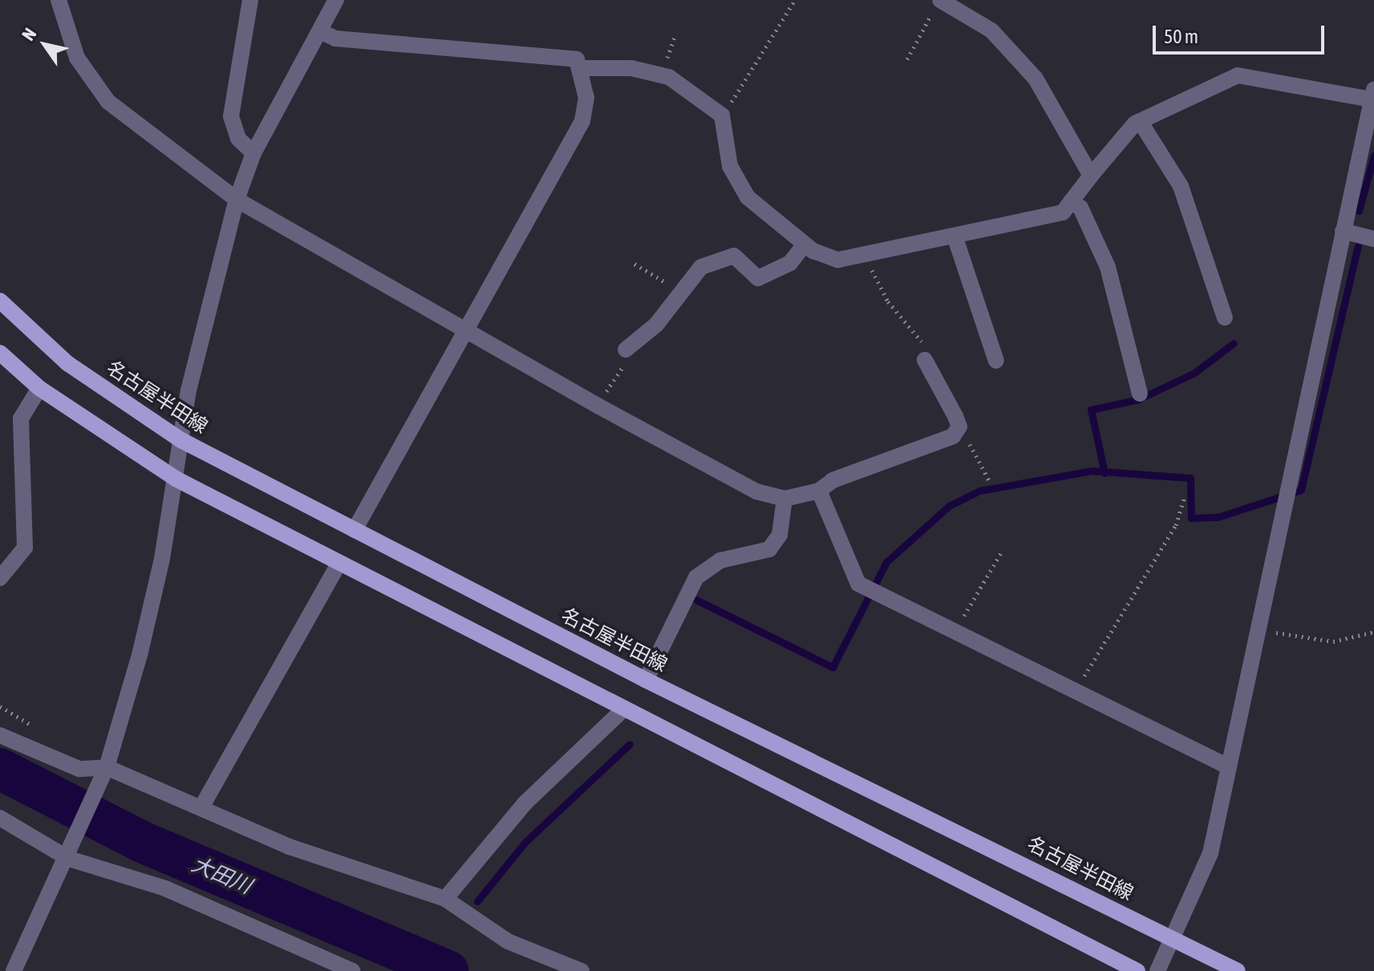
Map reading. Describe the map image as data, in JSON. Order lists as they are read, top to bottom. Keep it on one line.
{"streets":{"main road":["名古屋半田線"]},"water":["大田川"],"scale_bar":"50 m","north":"top left"}
